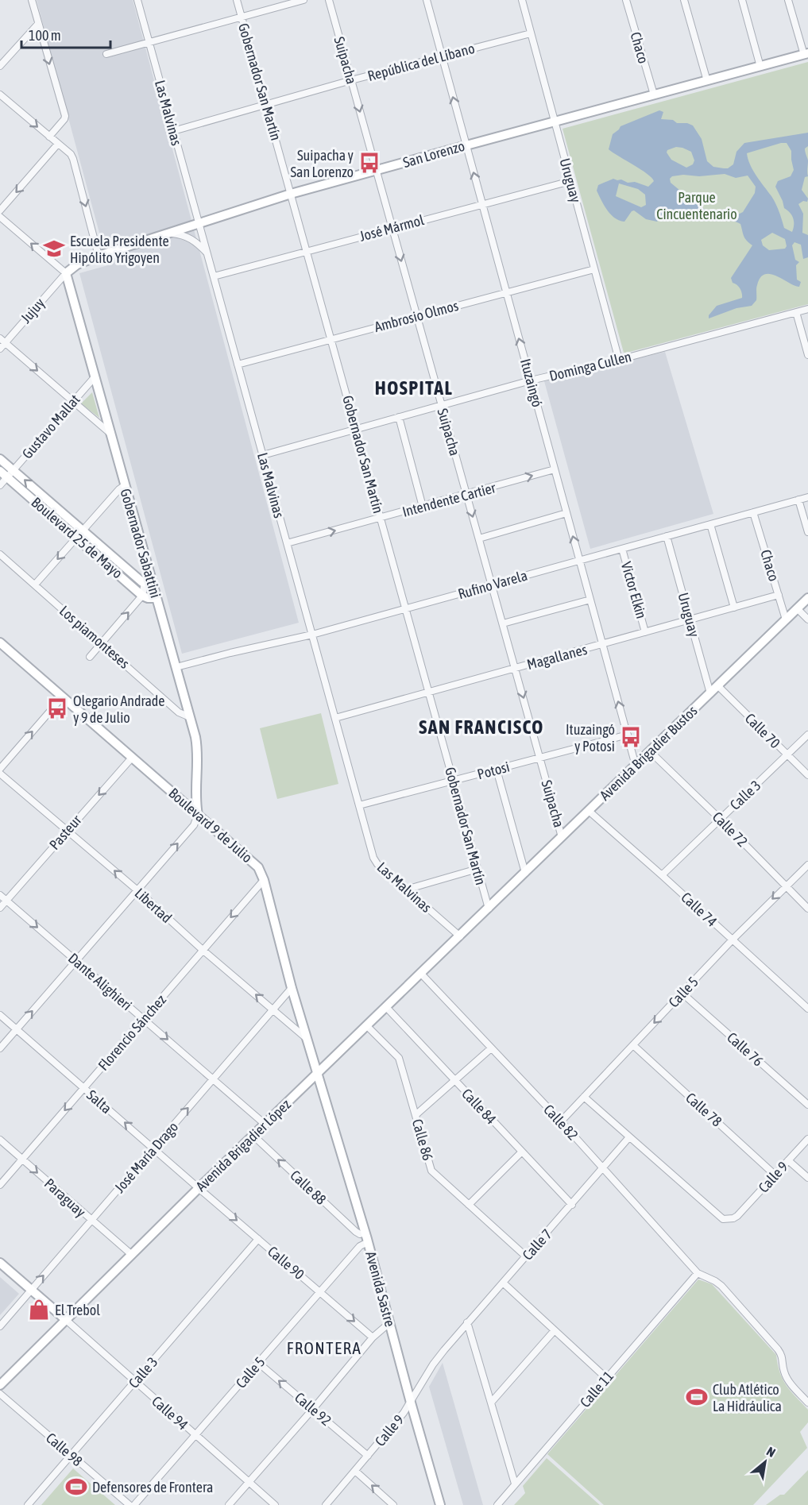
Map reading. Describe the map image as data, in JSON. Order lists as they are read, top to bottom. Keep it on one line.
{"streets":{"main road":["San Lorenzo","Boulevard 25 de Mayo","Gobernador Sabattini","Avenida Brigadier Bustos","Boulevard 9 de Julio","Avenida Brigadier López","Avenida Sastre"],"street":["Chaco","Suipacha","República del Líbano","Gobernador San Martín","Las Malvinas","Uruguay","José Mármol","Jujuy","Ambrosio Olmos","Dominga Cullen","Ituzaingó","Gustavo Mallat","Intendente Cartier","Rufino Varela","Victor Elkin","Los piamonteses","Magallanes","Calle 70","Potosi","Calle 3","Calle 72","Pasteur","Libertad","Calle 74","Dante Alighieri","Calle 5","Florencio Sánchez","Calle 76","Salta","Calle 84","Calle 78","Calle 82","Calle 86","José María Drago","Calle 9","Calle 88","Paraguay","Calle 7","Calle 90","Calle 11","Calle 92","Calle 94","Calle 98"]},"crossings":[["Chaco","San Lorenzo"],["Chaco","Rufino Varela"],["Chaco","Magallanes"],["Chaco","Avenida Brigadier Bustos"],["Suipacha","República del Líbano"],["Suipacha","San Lorenzo"],["Suipacha","José Mármol"],["Suipacha","Ambrosio Olmos"],["Suipacha","Dominga Cullen"],["Suipacha","Intendente Cartier"],["Suipacha","Rufino Varela"],["Suipacha","Magallanes"],["Suipacha","Avenida Brigadier Bustos"],["Suipacha","Potosi"],["República del Líbano","Gobernador San Martín"],["República del Líbano","Las Malvinas"],["República del Líbano","Uruguay"],["República del Líbano","Ituzaingó"],["Gobernador San Martín","San Lorenzo"],["Gobernador San Martín","José Mármol"],["Gobernador San Martín","Ambrosio Olmos"],["Gobernador San Martín","Dominga Cullen"],["Gobernador San Martín","Intendente Cartier"],["Gobernador San Martín","Rufino Varela"],["Gobernador San Martín","Magallanes"],["Gobernador San Martín","Avenida Brigadier Bustos"],["Gobernador San Martín","Potosi"],["Gobernador San Martín","Avenida Brigadier López"],["Las Malvinas","San Lorenzo"],["Las Malvinas","José Mármol"],["Las Malvinas","Ambrosio Olmos"],["Las Malvinas","Dominga Cullen"],["Las Malvinas","Intendente Cartier"],["Las Malvinas","Rufino Varela"],["Las Malvinas","Magallanes"],["Las Malvinas","Potosi"],["Las Malvinas","Avenida Brigadier López"],["San Lorenzo","Uruguay"],["San Lorenzo","Jujuy"],["San Lorenzo","Ituzaingó"],["San Lorenzo","Gobernador Sabattini"],["Uruguay","José Mármol"],["Uruguay","Ambrosio Olmos"],["Uruguay","Dominga Cullen"],["Uruguay","Rufino Varela"],["Uruguay","Magallanes"],["Uruguay","Avenida Brigadier Bustos"],["José Mármol","Ituzaingó"],["Jujuy","Gobernador Sabattini"],["Ambrosio Olmos","Ituzaingó"],["Dominga Cullen","Ituzaingó"],["Ituzaingó","Intendente Cartier"],["Ituzaingó","Rufino Varela"],["Ituzaingó","Magallanes"],["Ituzaingó","Avenida Brigadier Bustos"],["Ituzaingó","Potosi"],["Gustavo Mallat","Boulevard 25 de Mayo"],["Gustavo Mallat","Gobernador Sabattini"],["Boulevard 25 de Mayo","Gobernador Sabattini"],["Gobernador Sabattini","Rufino Varela"],["Gobernador Sabattini","Los piamonteses"],["Gobernador Sabattini","Boulevard 9 de Julio"],["Rufino Varela","Victor Elkin"],["Victor Elkin","Magallanes"],["Calle 70","Avenida Brigadier Bustos"],["Calle 70","Calle 3"],["Avenida Brigadier Bustos","Calle 72"],["Avenida Brigadier Bustos","Calle 74"],["Avenida Brigadier Bustos","Avenida Brigadier López"],["Calle 3","Calle 72"],["Calle 3","Calle 74"],["Calle 3","Calle 90"],["Calle 3","Calle 94"],["Calle 3","Calle 98"],["Boulevard 9 de Julio","Pasteur"],["Boulevard 9 de Julio","Libertad"],["Boulevard 9 de Julio","Florencio Sánchez"],["Boulevard 9 de Julio","Avenida Brigadier López"],["Boulevard 9 de Julio","José María Drago"],["Boulevard 9 de Julio","Avenida Sastre"],["Calle 72","Calle 5"],["Pasteur","Libertad"],["Pasteur","Dante Alighieri"],["Libertad","Florencio Sánchez"],["Libertad","José María Drago"],["Calle 74","Calle 5"],["Dante Alighieri","Florencio Sánchez"],["Dante Alighieri","Avenida Brigadier López"],["Dante Alighieri","José María Drago"],["Calle 5","Calle 76"],["Calle 5","Calle 78"],["Calle 5","Calle 82"],["Calle 5","Calle 90"],["Calle 5","Avenida Sastre"],["Calle 5","Calle 92"],["Calle 5","Calle 94"],["Florencio Sánchez","Salta"],["Florencio Sánchez","Paraguay"],["Salta","Avenida Brigadier López"],["Salta","José María Drago"],["Salta","Calle 90"],["Calle 84","Avenida Brigadier López"],["Calle 84","Calle 7"],["Calle 78","Calle 9"],["Calle 82","Avenida Brigadier López"],["Calle 82","Calle 7"],["Calle 82","Calle 11"],["Calle 86","Avenida Brigadier López"],["Calle 86","Calle 7"],["Avenida Brigadier López","Calle 88"],["Avenida Brigadier López","Paraguay"],["Avenida Brigadier López","Calle 90"],["Avenida Brigadier López","Avenida Sastre"],["Avenida Brigadier López","Calle 94"],["José María Drago","Paraguay"],["Calle 9","Calle 7"],["Calle 9","Avenida Sastre"],["Calle 9","Calle 92"],["Calle 88","Avenida Sastre"]],"one_way":["Suipacha","Ituzaingó","Pasteur","Libertad","Dante Alighieri","Florencio Sánchez","José María Drago","Calle 88","Paraguay","Calle 90","Calle 92"],"districts":["HOSPITAL","SAN FRANCISCO","FRONTERA"],"parks":["Parque Cincuentenario"],"places":{"bus stop":["Suipacha y San Lorenzo","Olegario Andrade y 9 de Julio","Ituzaingó y Potosi"],"school or university":["Escuela Presidente Hipólito Yrigoyen"],"shop":["El Trebol"],"sports":["Club Atlético La Hidráulica","Defensores de Frontera"]},"scale_bar":"100 m","north":"top right"}
